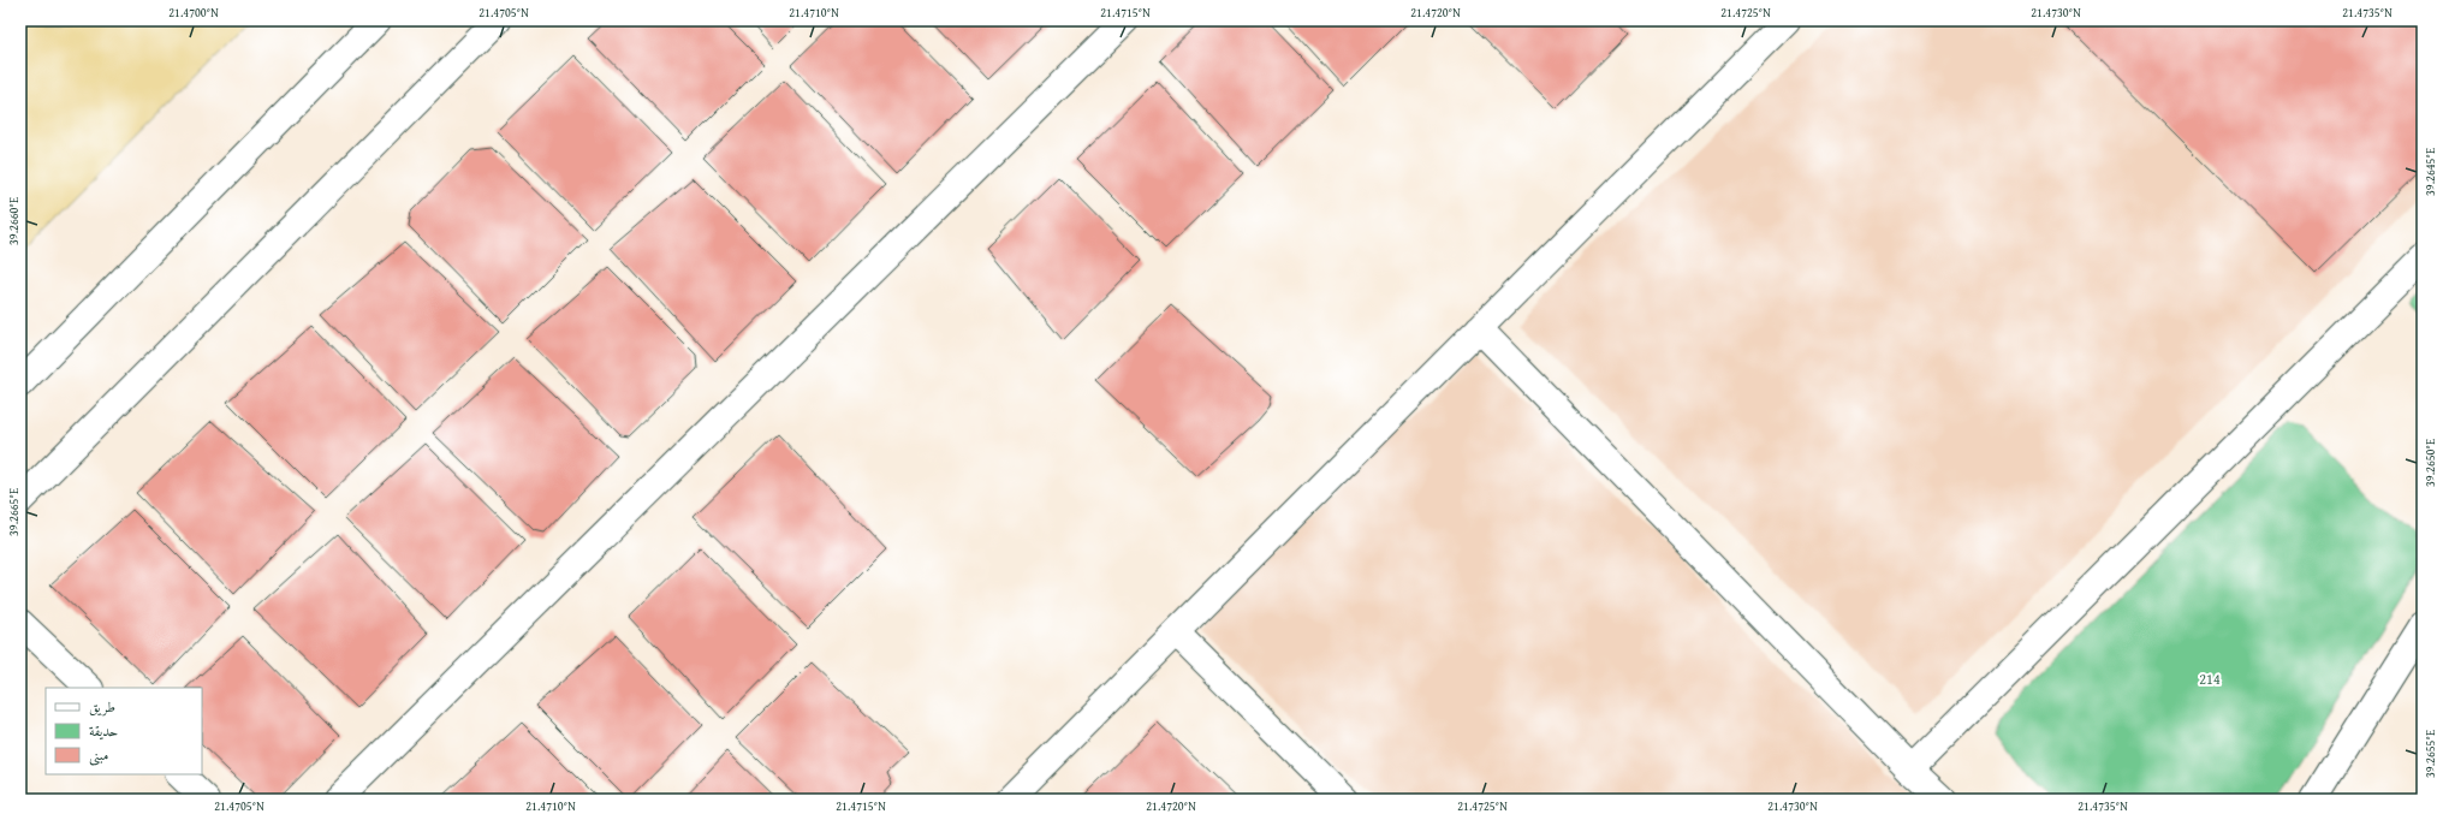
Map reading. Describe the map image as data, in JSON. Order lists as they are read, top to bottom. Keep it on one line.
{"parks":["214"],"legend":["طريق","حديقة","مبنى"],"coordinates":["21.4700°N","21.4705°N","21.4710°N","21.4715°N","21.4720°N","21.4725°N","21.4730°N","21.4735°N","39.2645°E","39.2660°E","39.2650°E","39.2665°E","39.2655°E"]}
